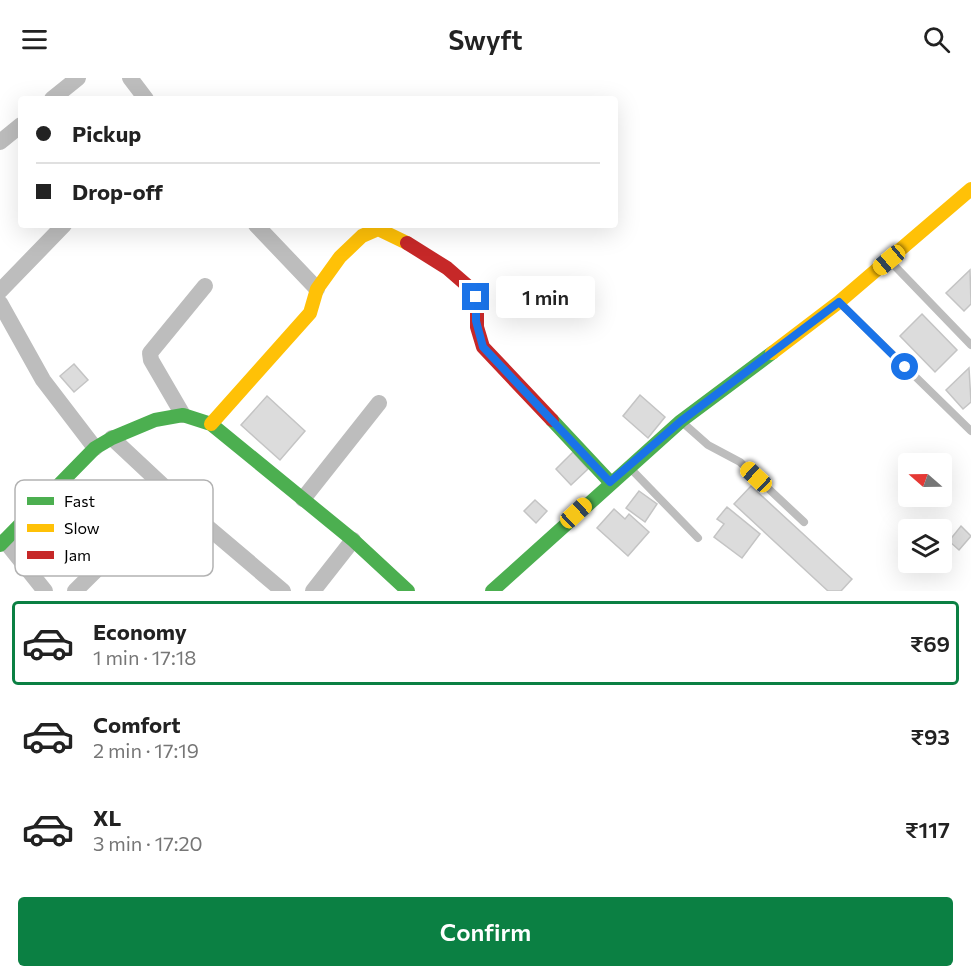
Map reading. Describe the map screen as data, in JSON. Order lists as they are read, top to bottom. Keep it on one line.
{"legend":["Fast","Slow","Jam"],"north":"left","page":{"header":"Swyft","banner":["Pickup","Drop-off"],"bubble":"1 min","list":[{"name":"Economy","note":"1 min · 17:18","value":"₹69"},{"name":"Comfort","note":"2 min · 17:19","value":"₹93"},{"name":"XL","note":"3 min · 17:20","value":"₹117"}],"buttons":"Confirm"}}
